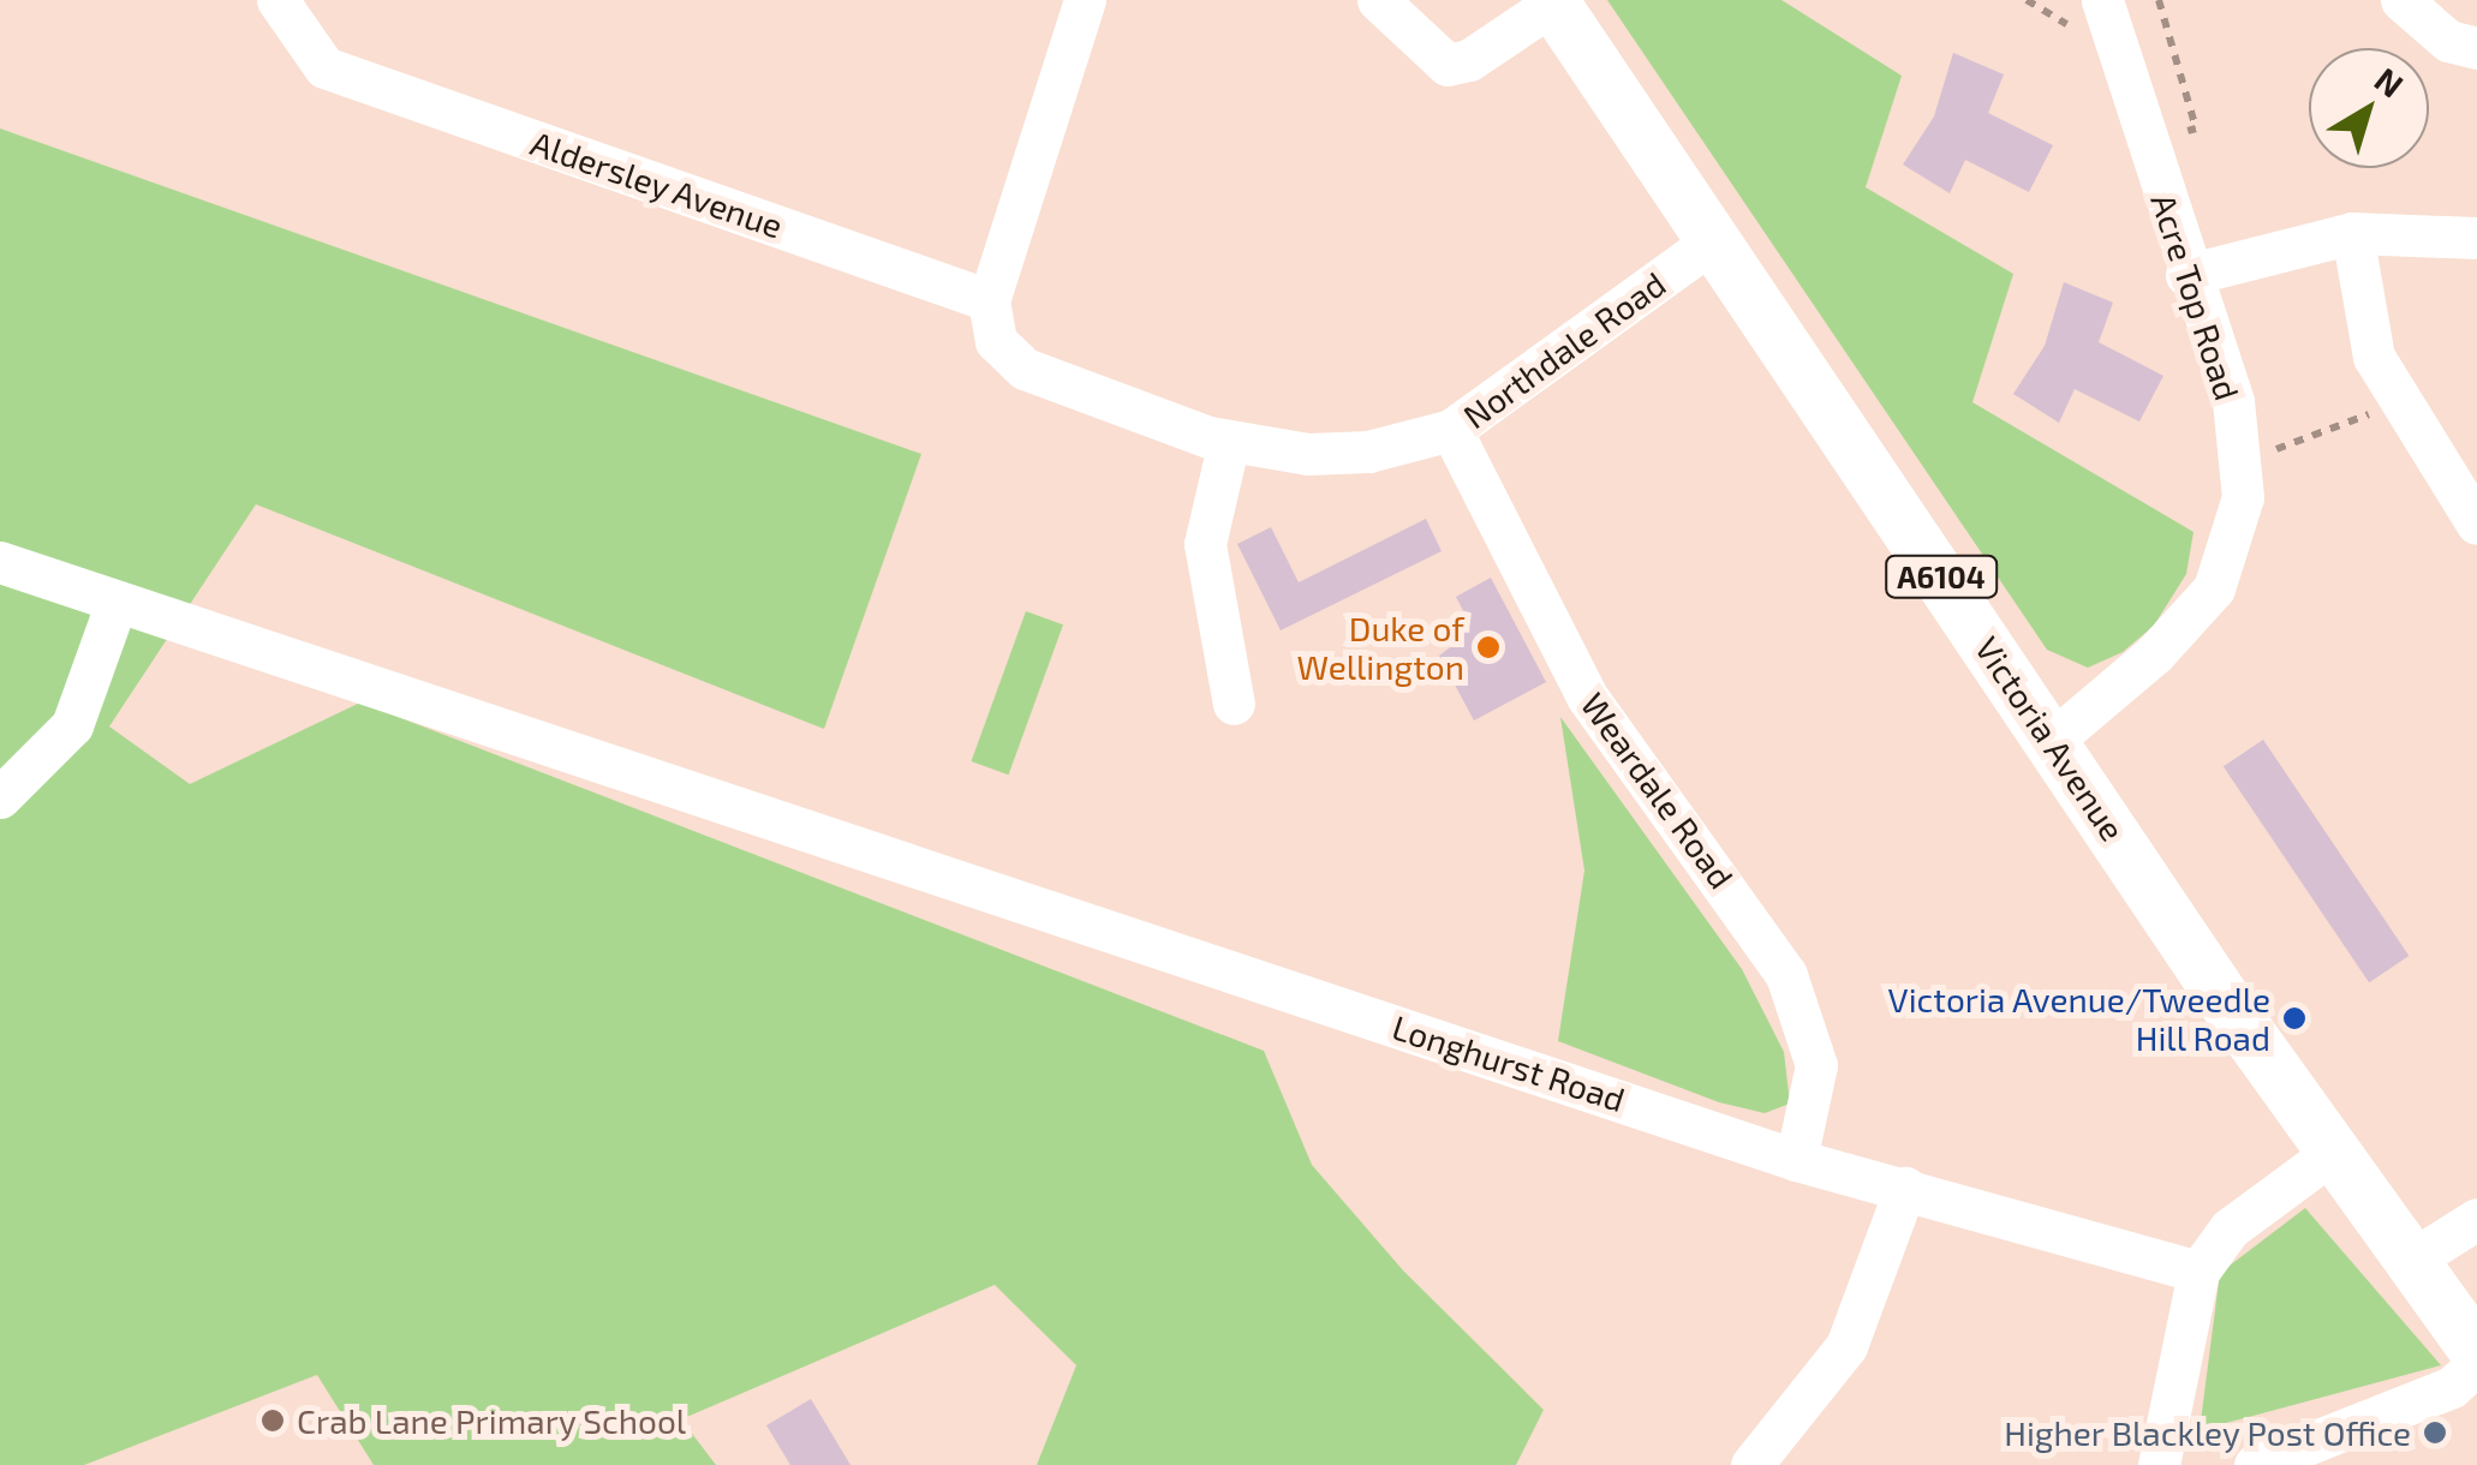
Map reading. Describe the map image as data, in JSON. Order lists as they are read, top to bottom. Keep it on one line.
{"streets":{"main road":["A6104","Victoria Avenue"],"street":["Aldersley Avenue","Acre Top Road","Northdale Road","Weardale Road","Longhurst Road"]},"crossings":[["Aldersley Avenue","Northdale Road"],["Acre Top Road","Victoria Avenue"],["Northdale Road","Victoria Avenue"],["Northdale Road","Weardale Road"],["Weardale Road","Longhurst Road"]],"places":["Duke of Wellington","Victoria Avenue/Tweedle Hill Road","Crab Lane Primary School","Higher Blackley Post Office"],"north":"top right"}
